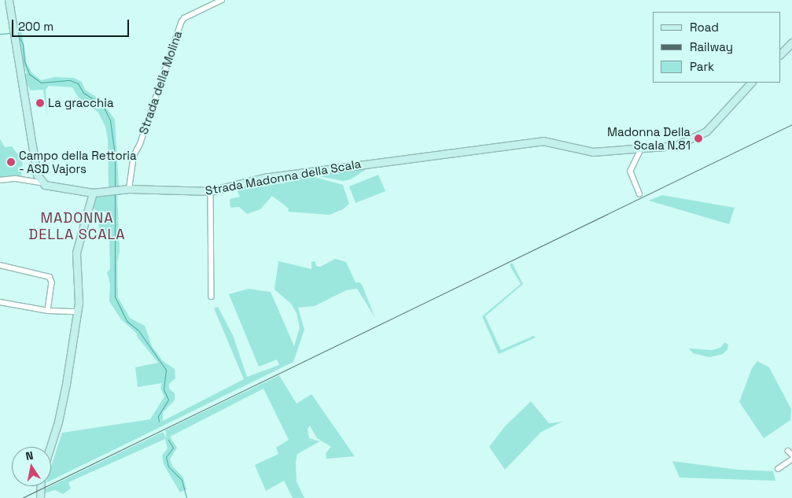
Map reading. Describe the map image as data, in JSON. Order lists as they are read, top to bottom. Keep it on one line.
{"streets":{"street":["Strada della Molina","Strada Madonna della Scala"]},"crossings":[["Strada della Molina","Strada Madonna della Scala"]],"districts":["MADONNA DELLA SCALA"],"places":["La gracchia","Madonna Della Scala N.81","Campo della Rettoria - ASD Vajors"],"legend":["Road","Railway","Park"],"scale_bar":"200 m","north":"top"}
